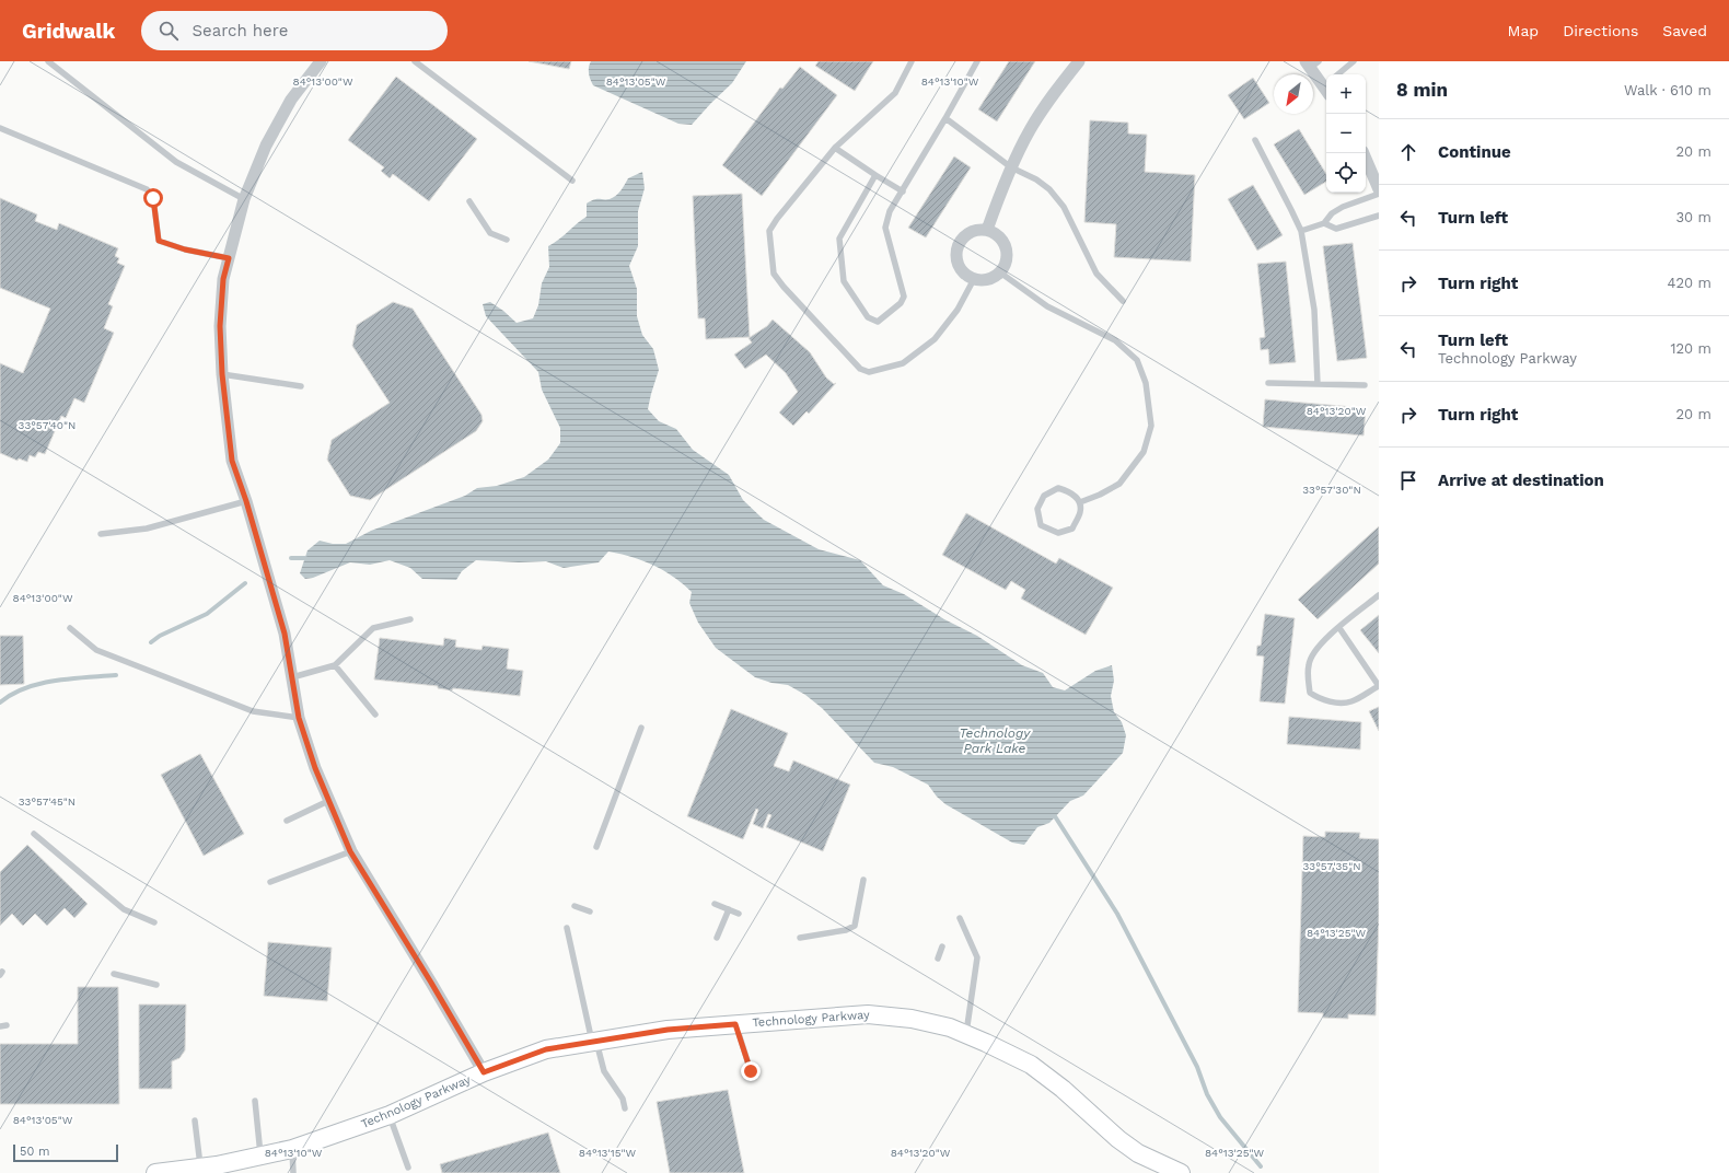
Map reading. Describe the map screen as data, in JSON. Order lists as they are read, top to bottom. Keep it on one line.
{"streets":{"street":["Technology Parkway"]},"water":["Technology Park Lake"],"scale_bar":"50 m","north":"bottom left","page":{"header":"Gridwalk","search":"Search here","nav":["Map","Directions","Saved"],"heading":["8 min","Walk · 610 m"],"map_buttons":["+","−"],"list":[["Continue","20 m"],["Turn left","30 m"],["Turn right","420 m"],["Turn left","Technology Parkway","120 m"],["Turn right","20 m"],"Arrive at destination"],"scale":"50 m"},"coordinates":["84°13'00\"W","84°13'05\"W","84°13'10\"W","84°13'20\"W","33°57'40\"N","33°57'30\"N","33°57'45\"N","33°57'35\"N","84°13'25\"W","84°13'15\"W"]}
